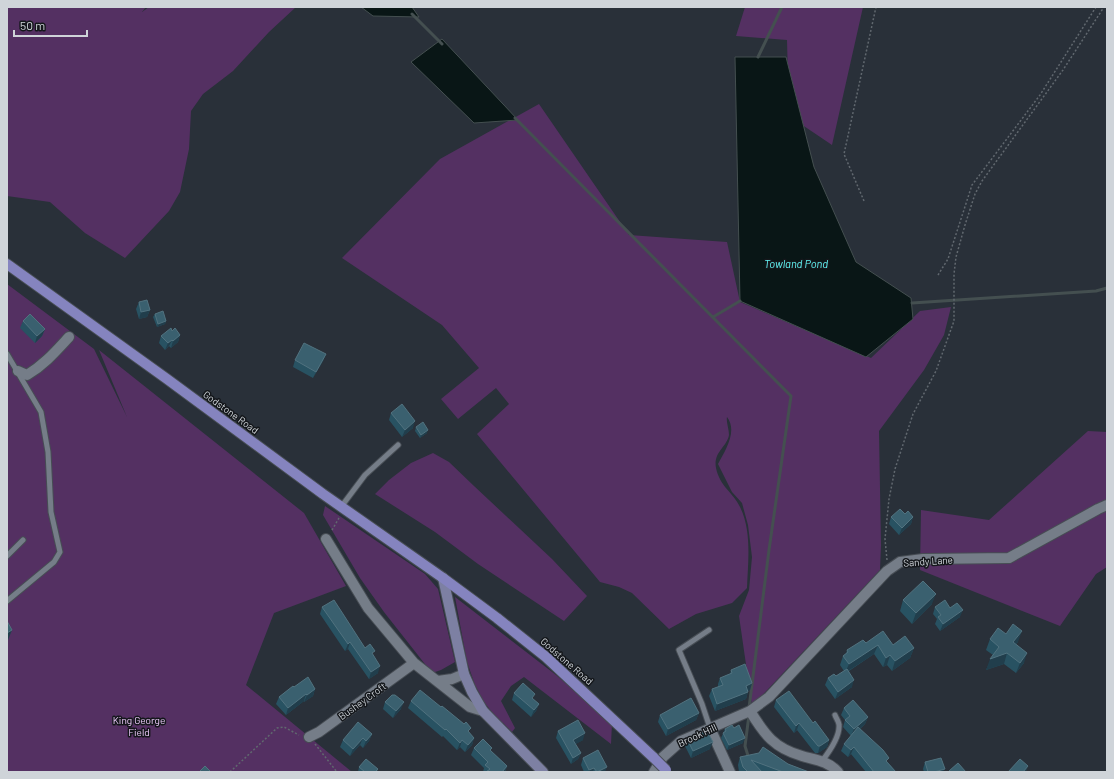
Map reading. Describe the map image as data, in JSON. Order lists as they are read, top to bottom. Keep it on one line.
{"streets":{"main road":["Godstone Road"],"street":["Sandy Lane","Bushey Croft","Brook Hill"]},"crossings":[["Sandy Lane","Brook Hill"]],"water":["Towland Pond"],"parks":["King George Field"],"scale_bar":"50 m"}
